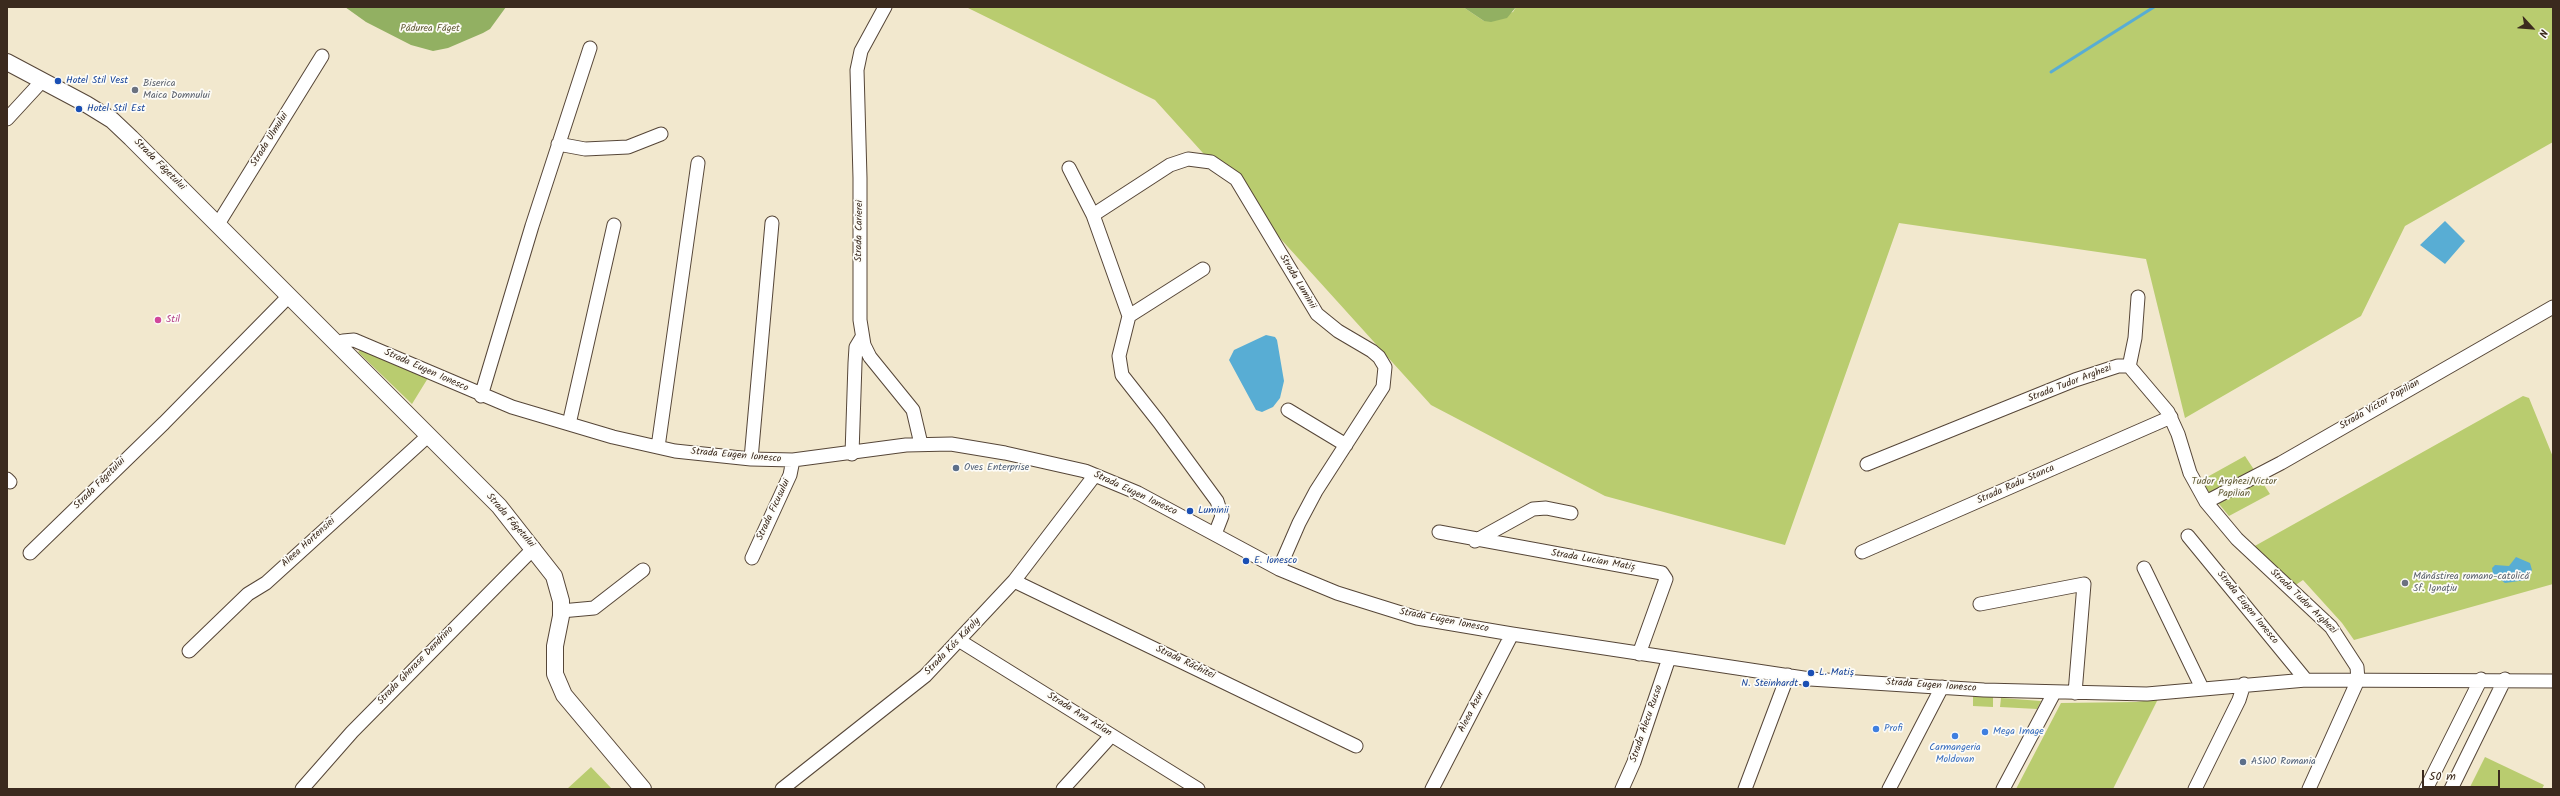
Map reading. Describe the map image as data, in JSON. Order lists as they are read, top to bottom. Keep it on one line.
{"streets":{"main road":["Strada Făgetului"],"street":["Strada Ulmului","Strada Carierei","Strada Luminii","Strada Eugen Ionesco","Strada Tudor Arghezi","Strada Victor Papilian","Strada Radu Stanca","Strada Ficusului","Aleea Hortensiei","Strada Lucian Matiș","Strada Kós Károly","Strada Răchitei","Strada Gherase Dendrino","Aleea Azur","Strada Ana Aslan","Strada Alecu Russo"]},"crossings":[["Strada Ulmului","Strada Făgetului"],["Strada Făgetului","Strada Eugen Ionesco"],["Strada Făgetului","Aleea Hortensiei"],["Strada Făgetului","Strada Gherase Dendrino"],["Strada Carierei","Strada Eugen Ionesco"],["Strada Luminii","Strada Eugen Ionesco"],["Strada Eugen Ionesco","Strada Tudor Arghezi"],["Strada Eugen Ionesco","Strada Ficusului"],["Strada Eugen Ionesco","Strada Lucian Matiș"],["Strada Eugen Ionesco","Strada Kós Károly"],["Strada Eugen Ionesco","Aleea Azur"],["Strada Eugen Ionesco","Strada Alecu Russo"],["Strada Tudor Arghezi","Strada Victor Papilian"],["Strada Tudor Arghezi","Strada Radu Stanca"],["Strada Kós Károly","Strada Răchitei"],["Strada Kós Károly","Strada Ana Aslan"]],"parks":["Pădurea Făget","Tudor Arghezi/Victor Papilian"],"places":["Hotel Stil Vest","Biserica Maica Domnului","Hotel Stil Est","Stil","Oves Enterprise","Luminii","E. Ionesco","Mănăstirea romano-catolică Sf. Ignațiu","L. Matiș","N. Steinhardt","Profi","Mega Image","Carmangeria Moldovan","ASWO Romania"],"scale_bar":"50 m","north":"bottom right"}
